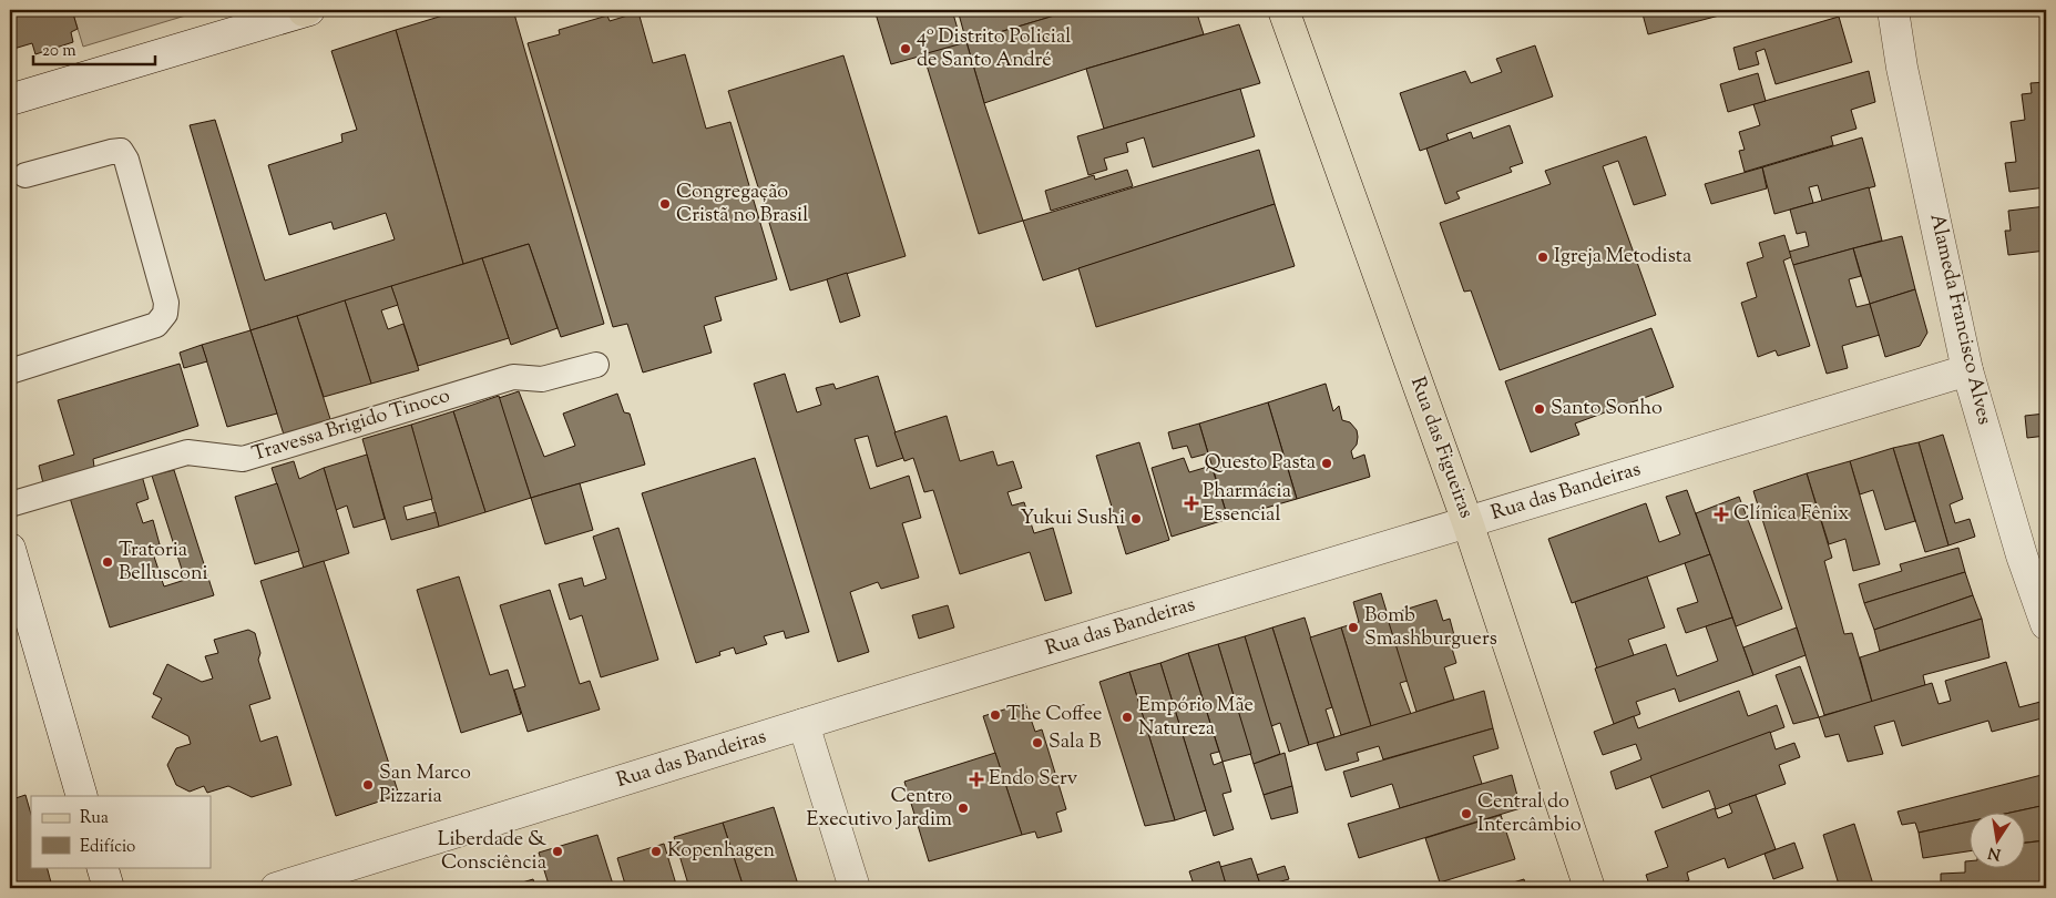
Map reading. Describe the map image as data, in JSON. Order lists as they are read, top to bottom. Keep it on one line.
{"streets":{"main road":["Rua das Figueiras"],"street":["Alameda Francisco Alves","Rua das Bandeiras"],"lane":["Travessa Brigido Tinoco"]},"crossings":[["Alameda Francisco Alves","Rua das Bandeiras"],["Rua das Figueiras","Rua das Bandeiras"]],"places":{"other":["4º Distrito Policial de Santo André","Congregação Cristã no Brasil","Igreja Metodista","Santo Sonho","Questo Pasta","Yukui Sushi","Tratoria Bellusconi","Bomb Smashburguers","The Coffee","Empório Mãe Natureza","Sala B","San Marco Pizzaria","Centro Executivo Jardim","Central do Intercâmbio","Liberdade & Consciência","Kopenhagen"],"health":["Pharmácia Essencial","Clínica Fênix","Endo Serv"]},"legend":["Rua","Edifício"],"scale_bar":"20 m","north":"bottom"}
